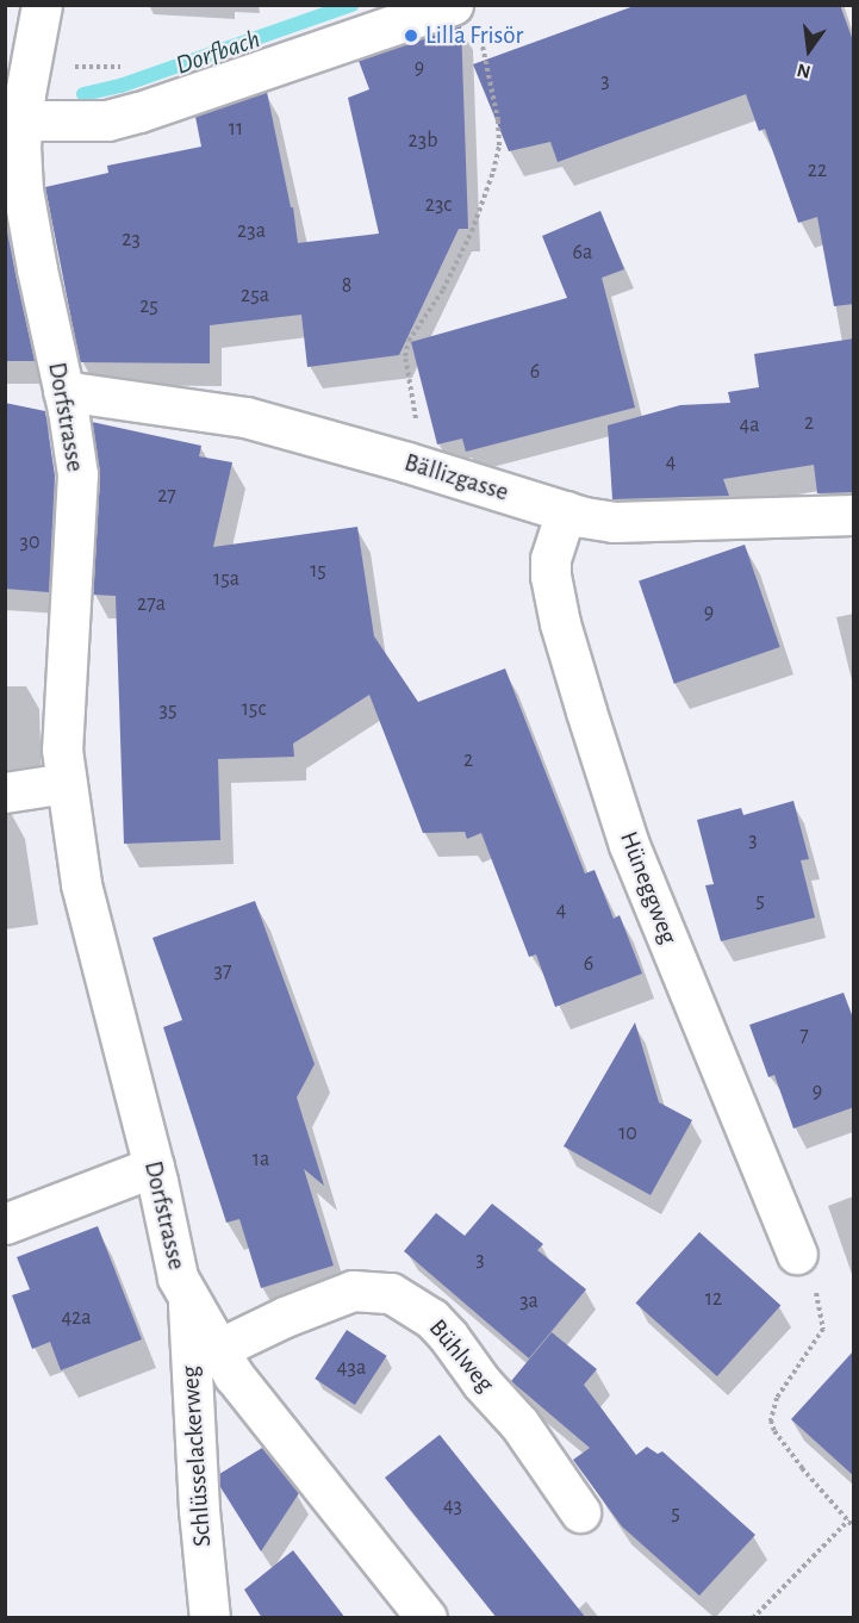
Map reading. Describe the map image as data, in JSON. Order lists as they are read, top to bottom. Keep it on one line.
{"streets":{"street":["Dorfstrasse","Bällizgasse","Hüneggweg","Bühlweg","Schlüsselackerweg"]},"crossings":[["Dorfstrasse","Bällizgasse"],["Dorfstrasse","Bühlweg"],["Dorfstrasse","Schlüsselackerweg"],["Bällizgasse","Hüneggweg"]],"water":["Dorfbach"],"places":["Lilla Frisör"],"house_numbers":["9","3","11","23b","22","23c","23a","23","6a","8","25a","25","6","2","4a","4","27","30","15","15a","27a","9","15c","35","2","3","5","4","6","37","7","9","10","1a","3","12","3a","42a","43a","43","5"],"north":"bottom"}
